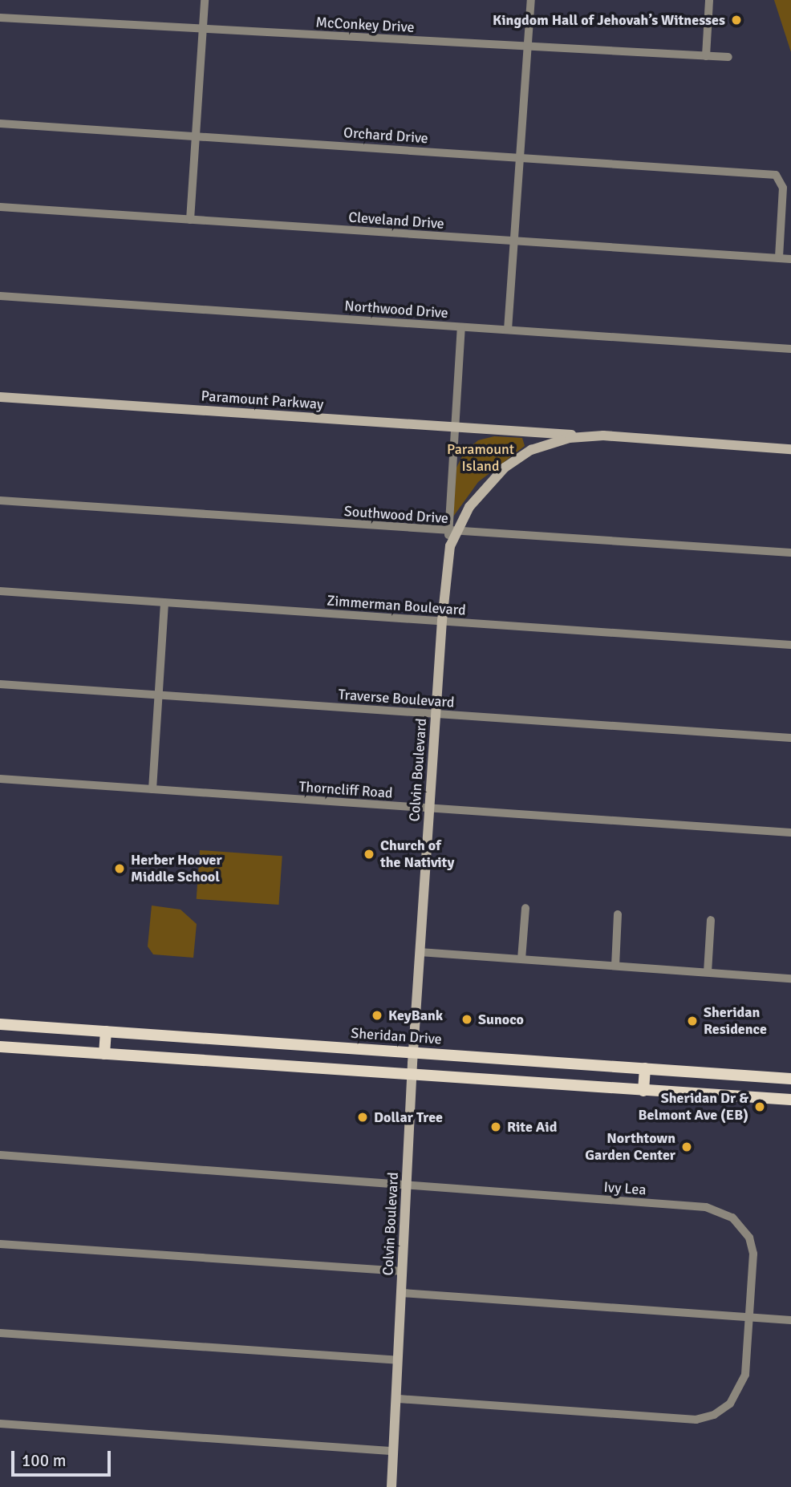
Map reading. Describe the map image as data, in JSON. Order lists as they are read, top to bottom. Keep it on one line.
{"streets":{"main road":["Sheridan Drive"],"street":["McConkey Drive","Orchard Drive","Cleveland Drive","Northwood Drive","Paramount Parkway","Southwood Drive","Zimmerman Boulevard","Traverse Boulevard","Colvin Boulevard","Thorncliff Road","Ivy Lea"]},"crossings":[["Orchard Drive","Cleveland Drive"],["Paramount Parkway","Colvin Boulevard"],["Southwood Drive","Colvin Boulevard"],["Zimmerman Boulevard","Colvin Boulevard"],["Traverse Boulevard","Colvin Boulevard"],["Colvin Boulevard","Thorncliff Road"],["Colvin Boulevard","Sheridan Drive"],["Colvin Boulevard","Ivy Lea"]],"parks":["Paramount Island"],"places":["Kingdom Hall of Jehovah’s Witnesses","Church of the Nativity","Herber Hoover Middle School","KeyBank","Sunoco","Sheridan Residence","Sheridan Dr & Belmont Ave (EB)","Dollar Tree","Rite Aid","Northtown Garden Center"],"scale_bar":"100 m"}
